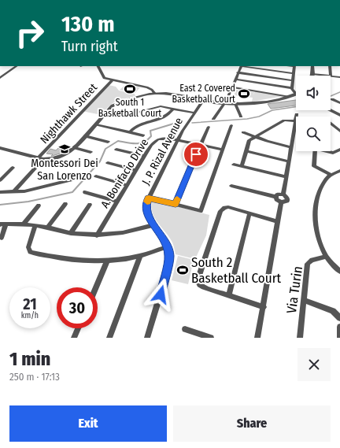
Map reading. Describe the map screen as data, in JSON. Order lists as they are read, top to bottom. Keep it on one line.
{"streets":{"street":["Nighthawk Street","J. P. Rizal Avenue","A. Bonifacio Drive","Via Turin"]},"crossings":[["J. P. Rizal Avenue","A. Bonifacio Drive"]],"places":{"sports":["South 1 Basketball Court","East 2 Covered Basketball Court","South 2 Basketball Court"],"school or university":["Montessori Dei San Lorenzo"]},"page":{"turn":["130 m","Turn right"],"speed":"21 km/h","limit":"30","heading":["1 min","250 m · 17:13"],"buttons":["Exit","Share"]}}
